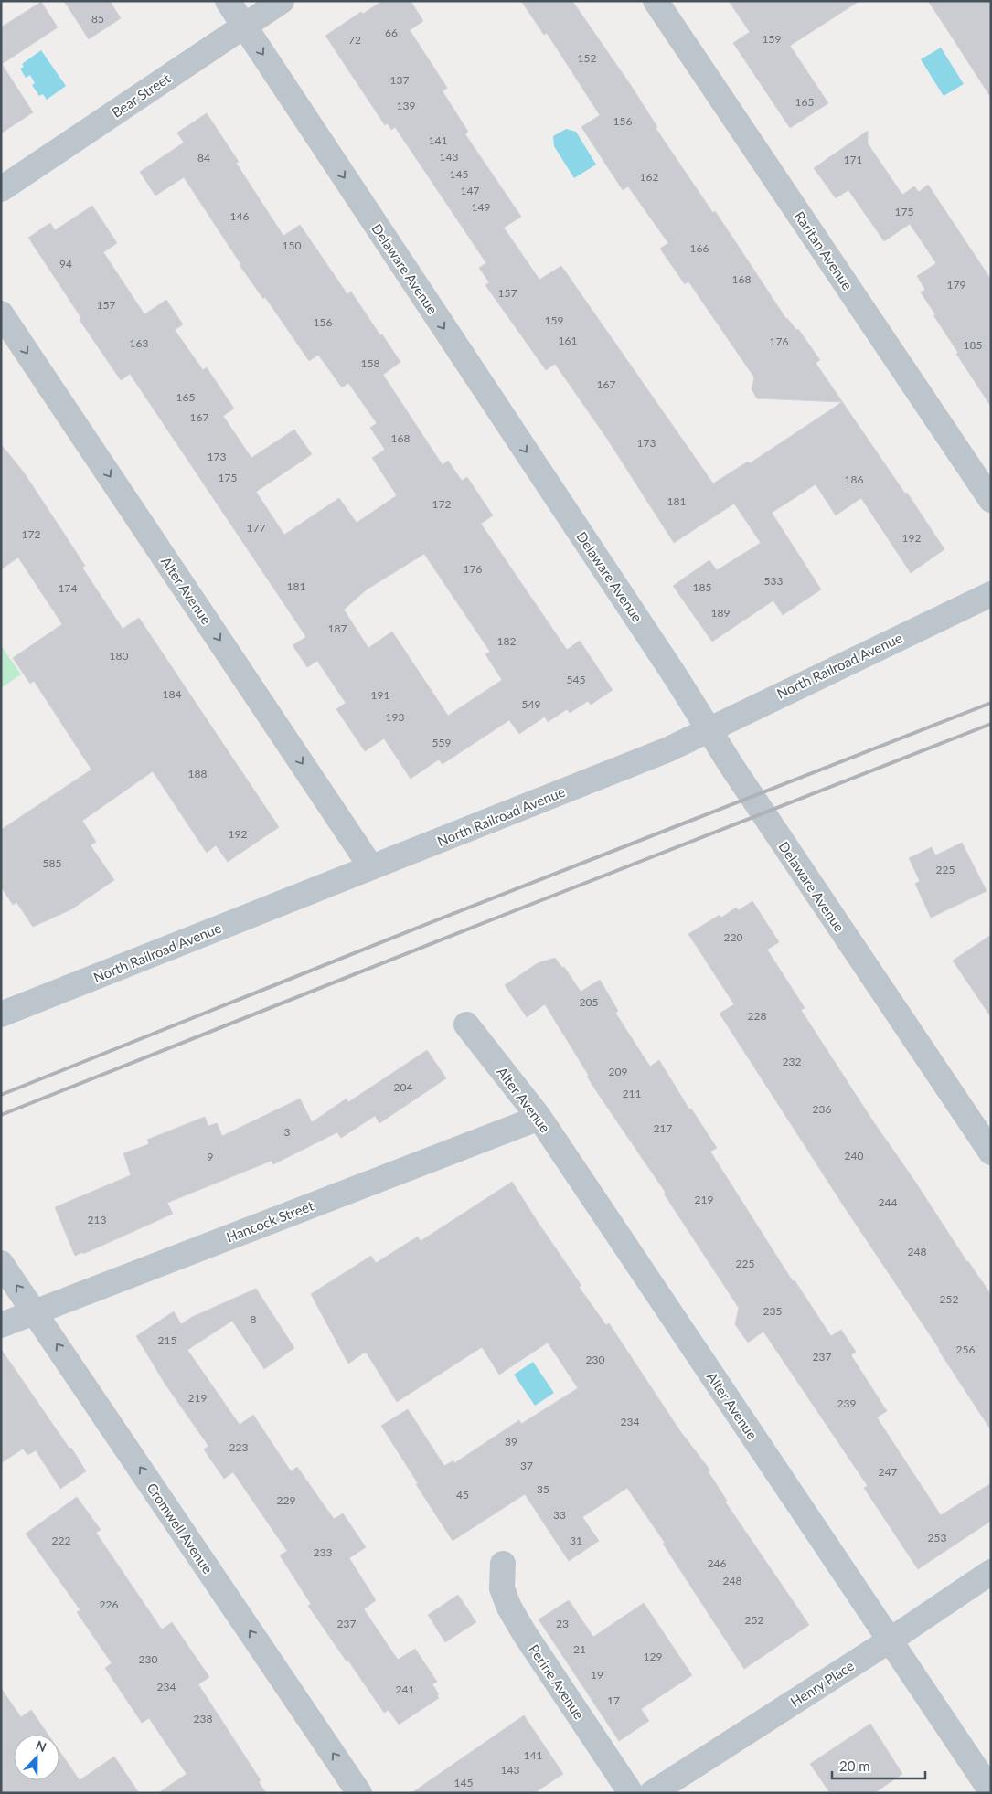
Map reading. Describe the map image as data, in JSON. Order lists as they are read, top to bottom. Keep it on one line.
{"streets":{"street":["Bear Street","Raritan Avenue","Delaware Avenue","Alter Avenue","North Railroad Avenue","Hancock Street","Cromwell Avenue","Perine Avenue","Henry Place"]},"crossings":[["Bear Street","Delaware Avenue"],["Delaware Avenue","North Railroad Avenue"],["Alter Avenue","North Railroad Avenue"],["Alter Avenue","Hancock Street"],["Alter Avenue","Henry Place"],["Hancock Street","Cromwell Avenue"]],"one_way":["Delaware Avenue","Alter Avenue","Cromwell Avenue"],"house_numbers":["85","66","159","72","152","137","165","139","156","141","143","84","171","145","162","147","149","175","146","150","166","94","168","179","157","157","159","156","161","176","163","185","158","167","165","167","168","173","173","175","186","181","172","177","172","192","176","533","181","185","174","189","187","182","180","545","184","191","549","193","559","188","192","585","225","220","205","228","232","209","204","211","236","217","3","240","9","219","244","213","248","225","252","235","8","215","256","237","230","219","239","234","39","223","37","247","35","45","229","33","253","222","31","233","246","248","226","252","237","23","21","129","230","19","234","241","17","238","141","143","145"],"scale_bar":"20 m","north":"top"}
